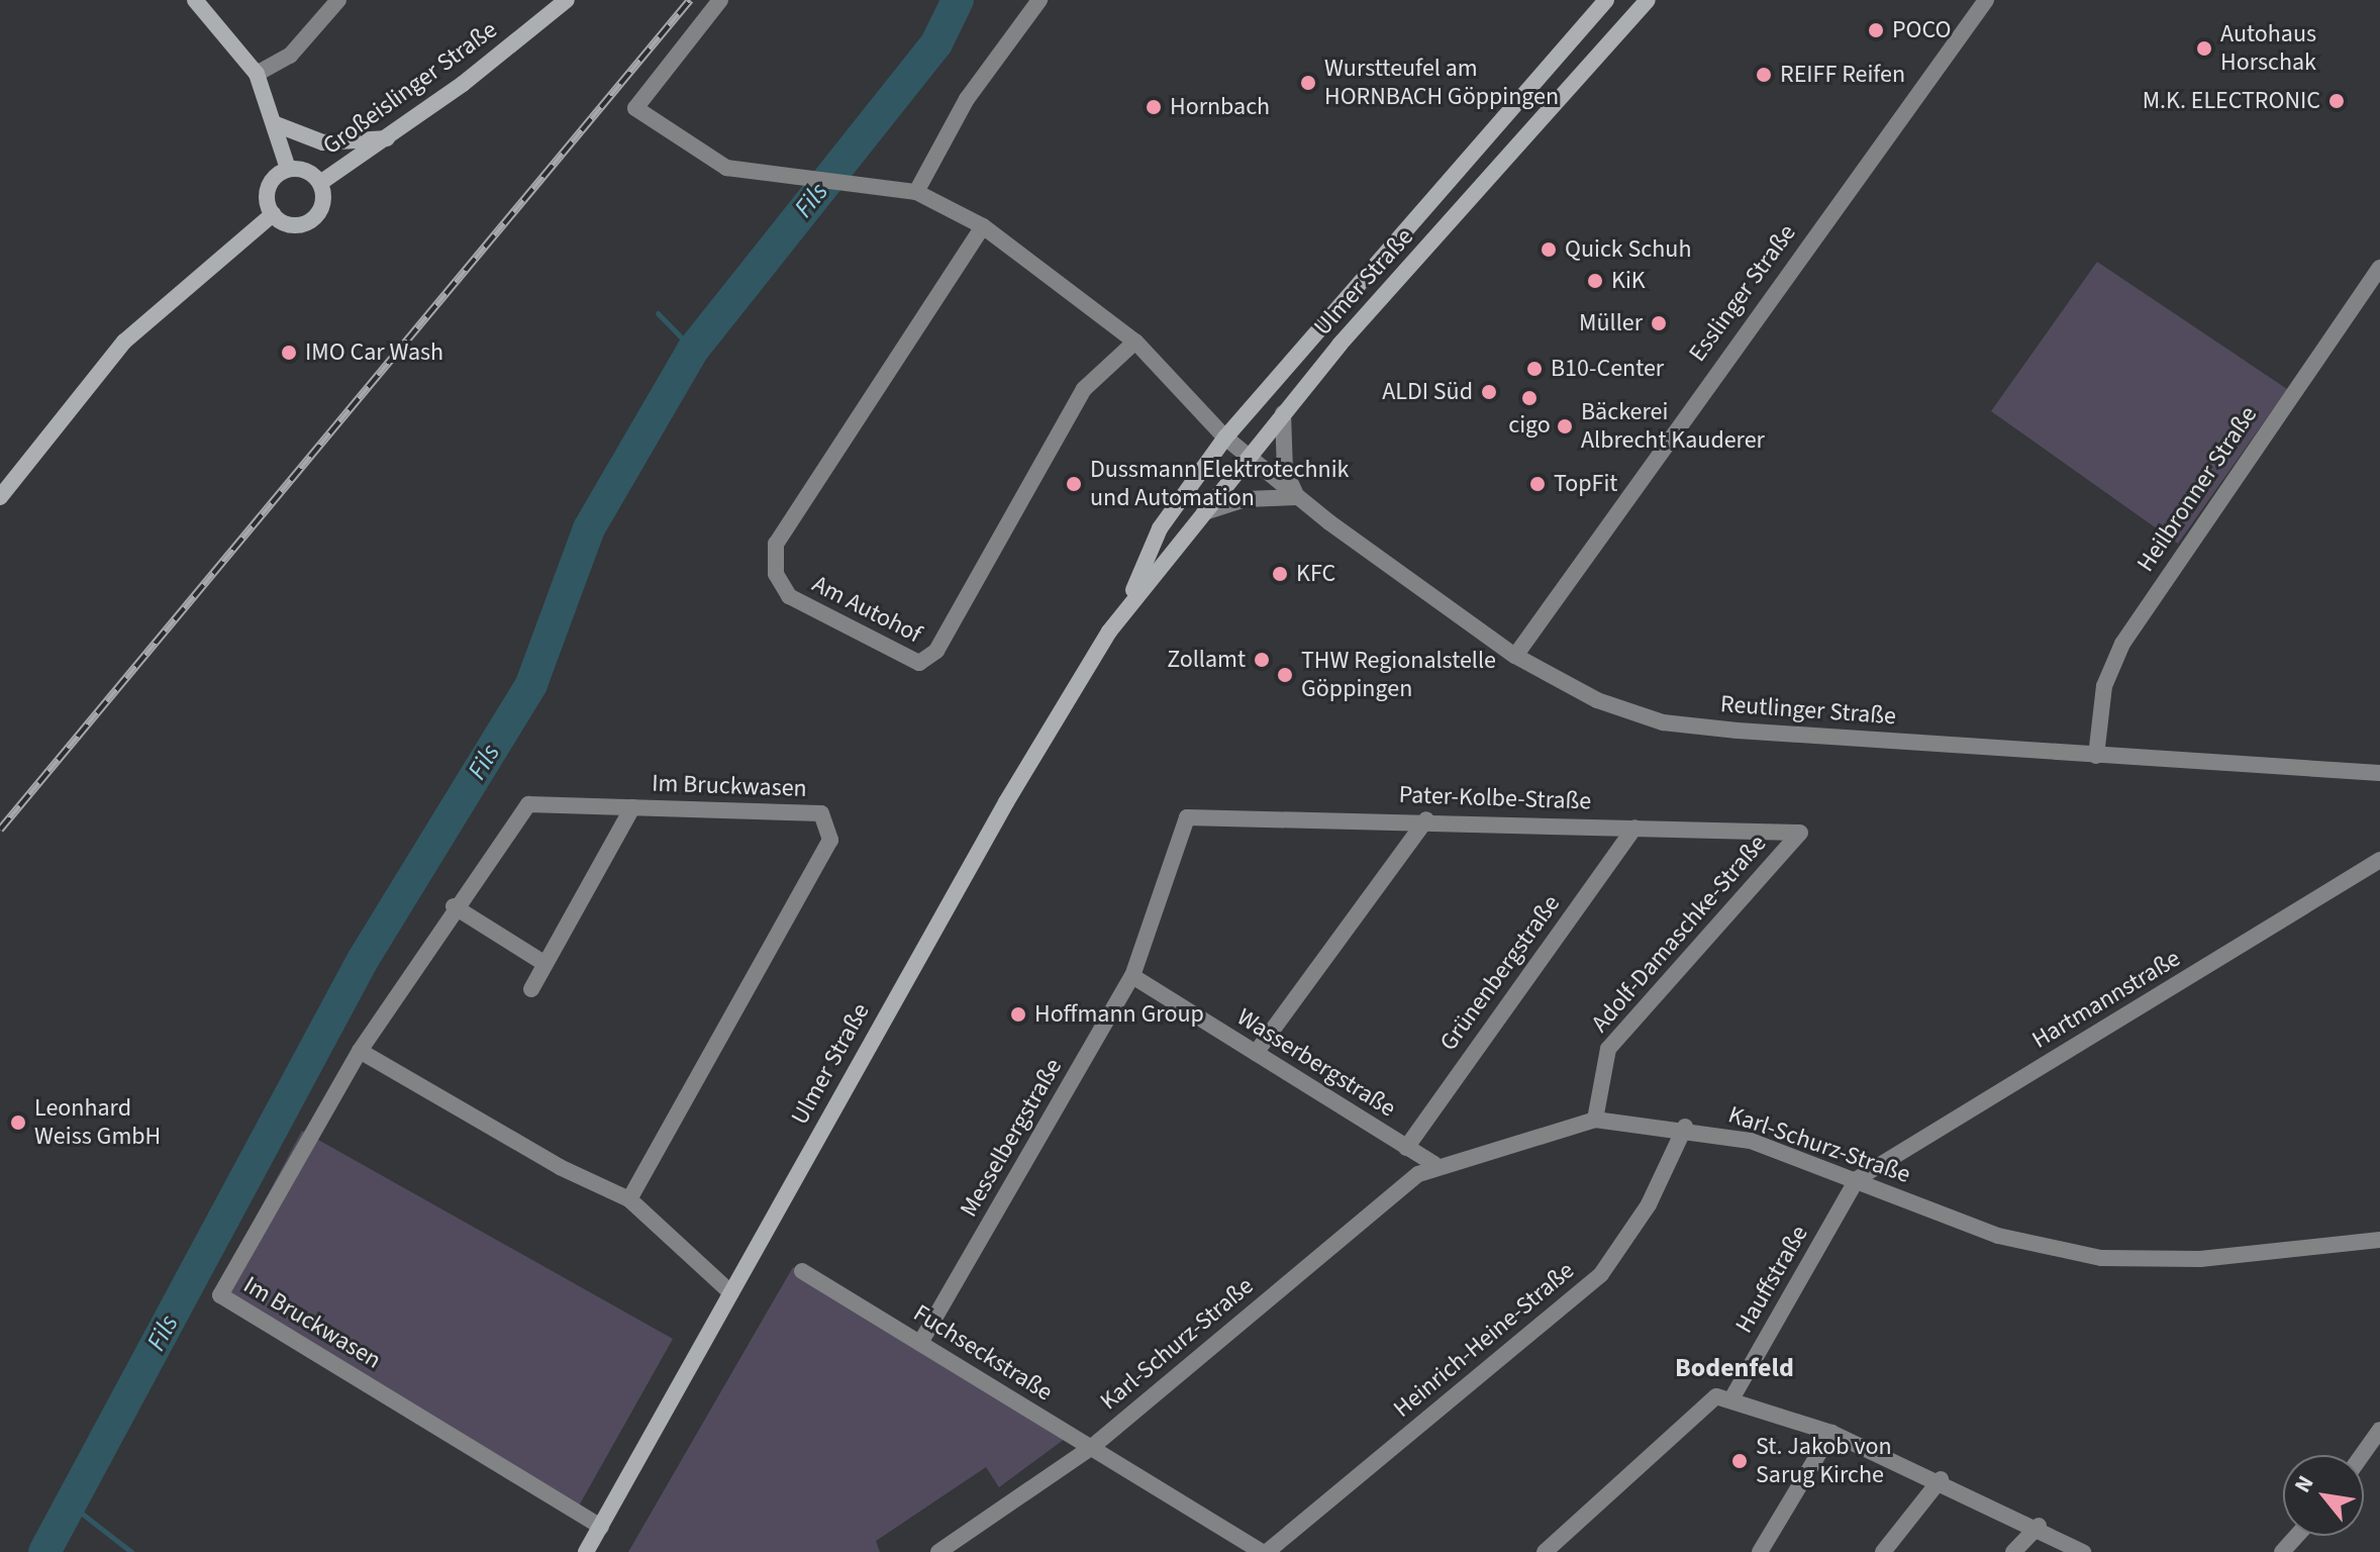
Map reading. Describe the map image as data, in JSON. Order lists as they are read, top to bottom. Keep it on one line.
{"streets":{"main road":["Großeislinger Straße","Ulmer Straße"],"street":["Esslinger Straße","Heilbronner Straße","Am Autohof","Reutlinger Straße","Im Bruckwasen","Pater-Kolbe-Straße","Adolf-Damaschke-Straße","Grünenbergstraße","Hartmannstraße","Wasserbergstraße","Messelbergstraße","Karl-Schurz-Straße","Hauffstraße","Heinrich-Heine-Straße","Fuchseckstraße"]},"crossings":[["Ulmer Straße","Reutlinger Straße"],["Ulmer Straße","Im Bruckwasen"],["Esslinger Straße","Reutlinger Straße"],["Heilbronner Straße","Reutlinger Straße"],["Pater-Kolbe-Straße","Adolf-Damaschke-Straße"],["Pater-Kolbe-Straße","Grünenbergstraße"],["Pater-Kolbe-Straße","Messelbergstraße"],["Adolf-Damaschke-Straße","Karl-Schurz-Straße"],["Grünenbergstraße","Wasserbergstraße"],["Hartmannstraße","Karl-Schurz-Straße"],["Hartmannstraße","Hauffstraße"],["Wasserbergstraße","Messelbergstraße"],["Wasserbergstraße","Karl-Schurz-Straße"],["Messelbergstraße","Fuchseckstraße"],["Karl-Schurz-Straße","Hauffstraße"],["Karl-Schurz-Straße","Heinrich-Heine-Straße"],["Karl-Schurz-Straße","Fuchseckstraße"],["Heinrich-Heine-Straße","Fuchseckstraße"]],"districts":["Bodenfeld"],"water":["Fils"],"places":["POCO","Autohaus Horschak","REIFF Reifen","Wurstteufel am HORNBACH Göppingen","M.K. ELECTRONIC","Hornbach","Quick Schuh","KiK","Müller","IMO Car Wash","B10-Center","ALDI Süd","cigo","Bäckerei Albrecht Kauderer","Dussmann Elektrotechnik und Automation","TopFit","KFC","Zollamt","THW Regionalstelle Göppingen","Hoffmann Group","Leonhard Weiss GmbH","St. Jakob von Sarug Kirche"],"north":"top left"}
